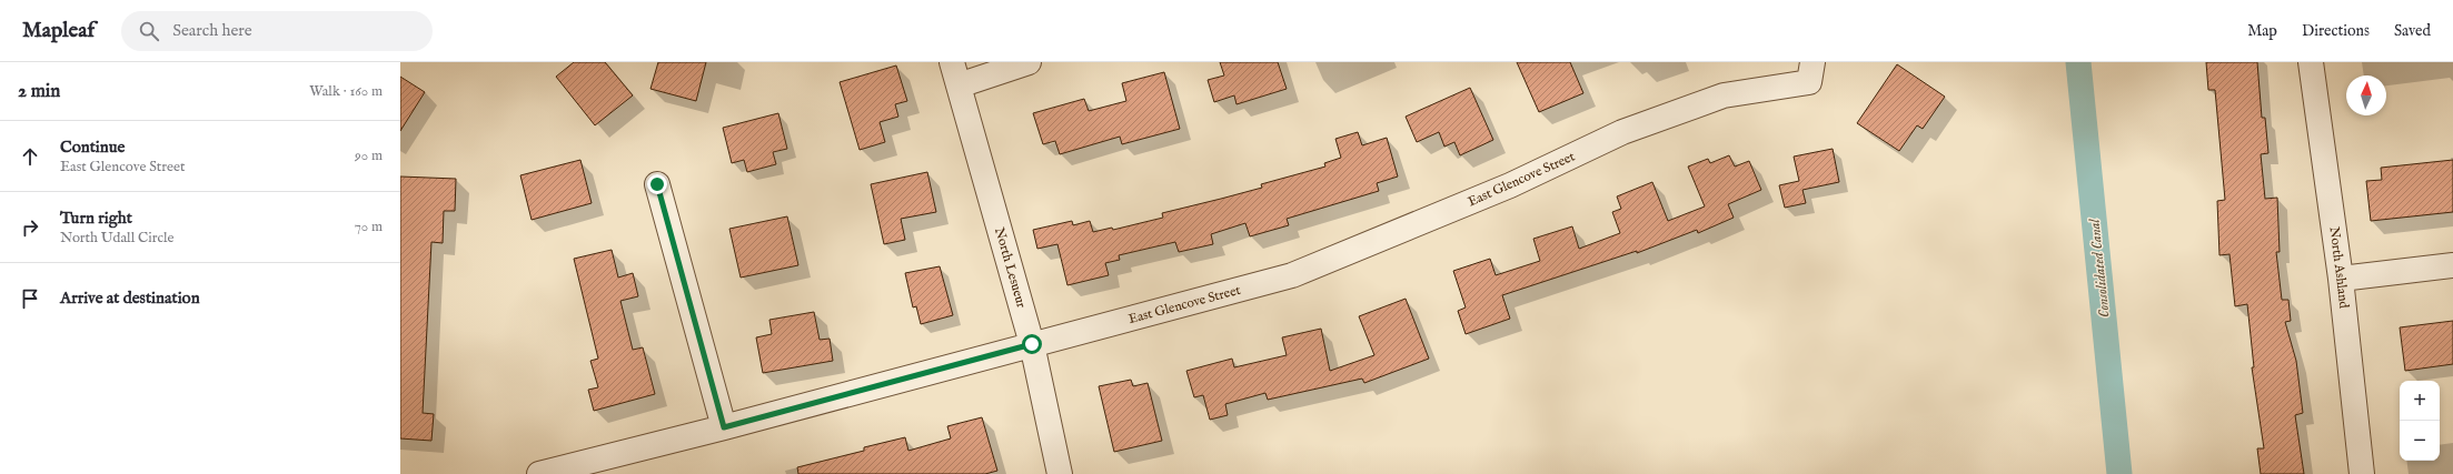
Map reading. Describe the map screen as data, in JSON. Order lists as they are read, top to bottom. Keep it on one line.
{"streets":{"street":["East Glencove Street","North Lesueur","North Ashland"]},"crossings":[["East Glencove Street","North Lesueur"]],"water":["Consolidated Canal"],"north":"top","page":{"header":"Mapleaf","search":"Search here","nav":["Map","Directions","Saved"],"heading":["2 min","Walk · 160 m"],"list":[["Continue","East Glencove Street","90 m"],["Turn right","North Udall Circle","70 m"],"Arrive at destination"],"map_buttons":["+","−"]}}
